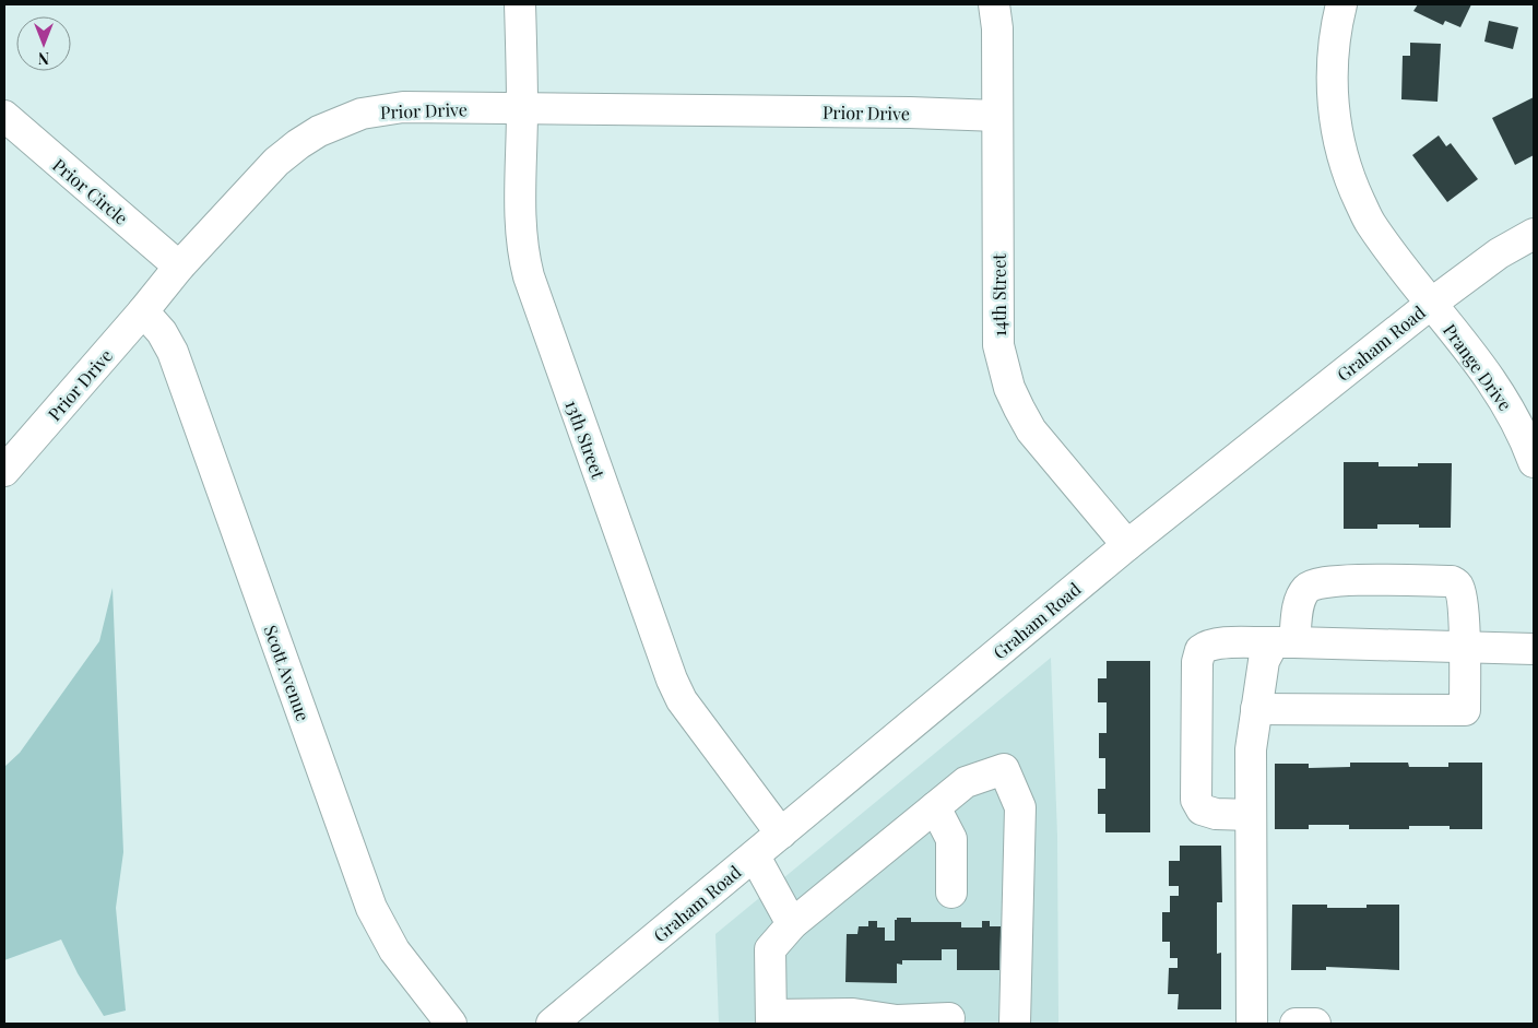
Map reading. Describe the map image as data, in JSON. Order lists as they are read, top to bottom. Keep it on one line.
{"streets":{"street":["Prior Drive","Prior Circle","14th Street","Graham Road","Prange Drive","13th Street","Scott Avenue"]},"crossings":[["Prior Drive","Prior Circle"],["Prior Drive","14th Street"],["Prior Drive","13th Street"],["Prior Drive","Scott Avenue"],["14th Street","Graham Road"],["Graham Road","Prange Drive"],["Graham Road","13th Street"]],"north":"bottom"}
